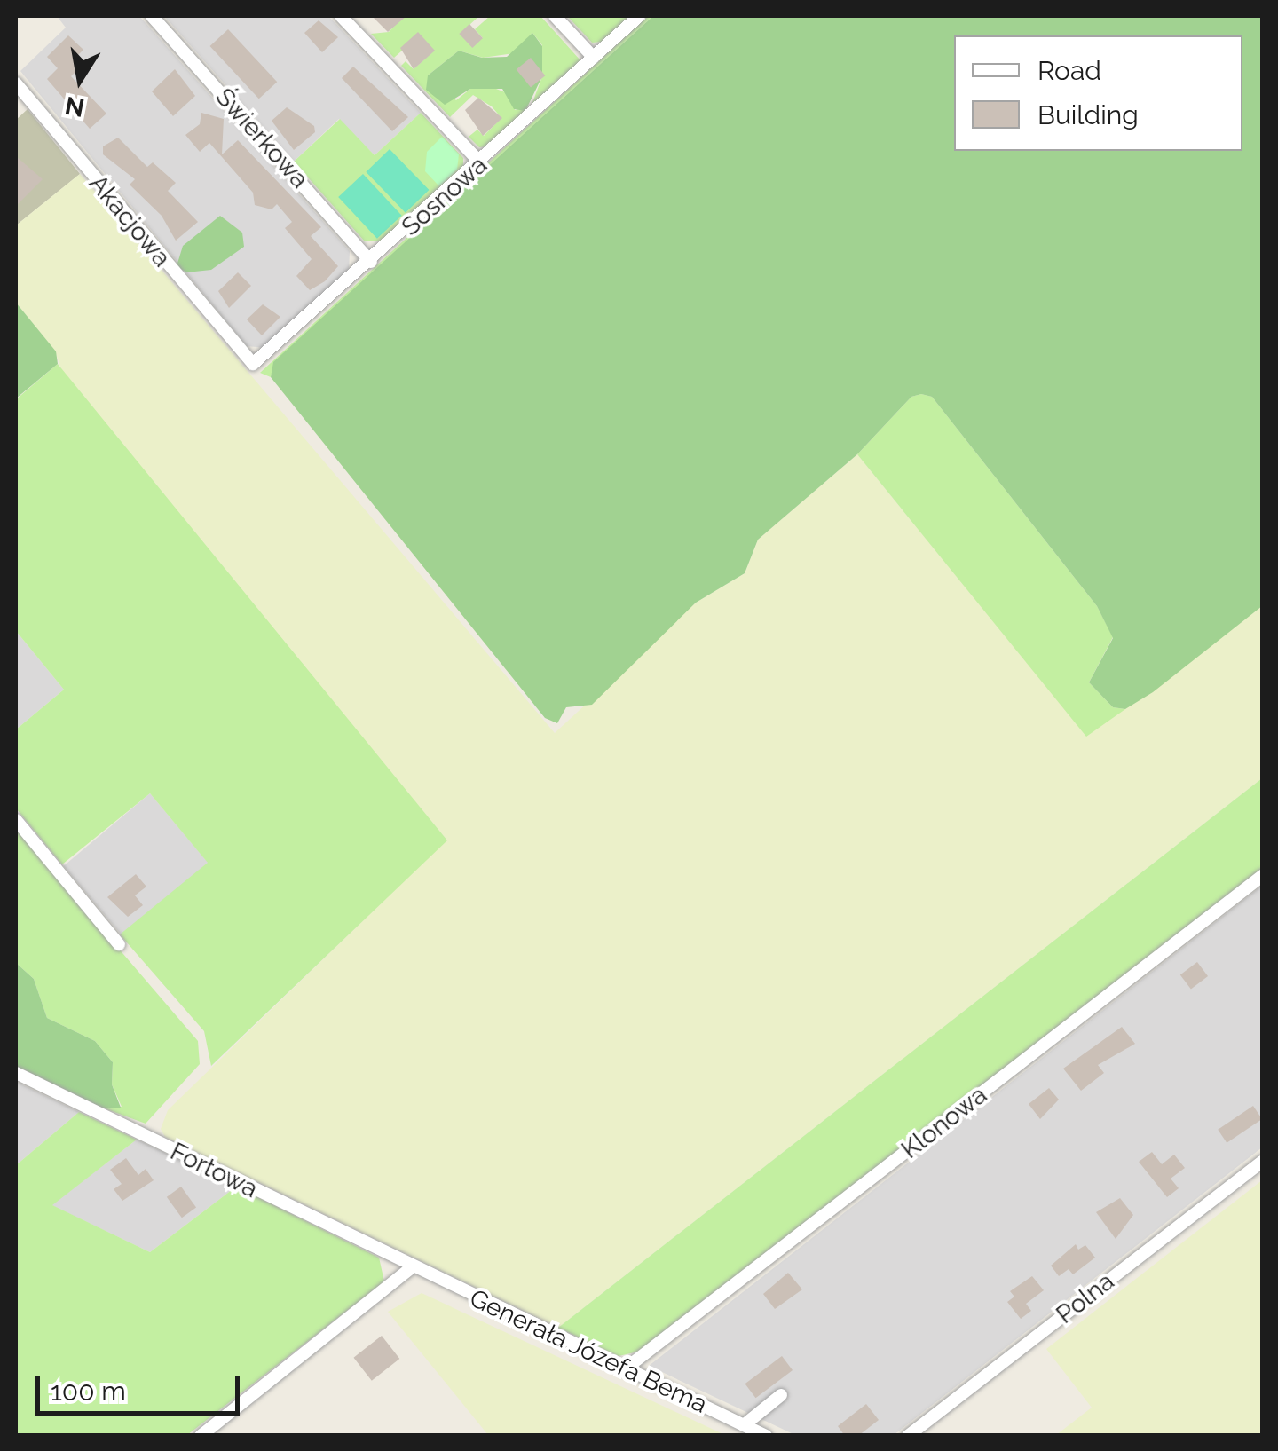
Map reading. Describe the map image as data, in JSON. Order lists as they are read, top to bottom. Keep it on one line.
{"streets":{"street":["Świerkowa","Sosnowa","Akacjowa","Klonowa","Fortowa","Polna","Generała Józefa Bema"]},"crossings":[["Świerkowa","Sosnowa"],["Sosnowa","Akacjowa"],["Klonowa","Generała Józefa Bema"],["Fortowa","Generała Józefa Bema"]],"legend":["Road","Building"],"scale_bar":"100 m","north":"bottom"}
